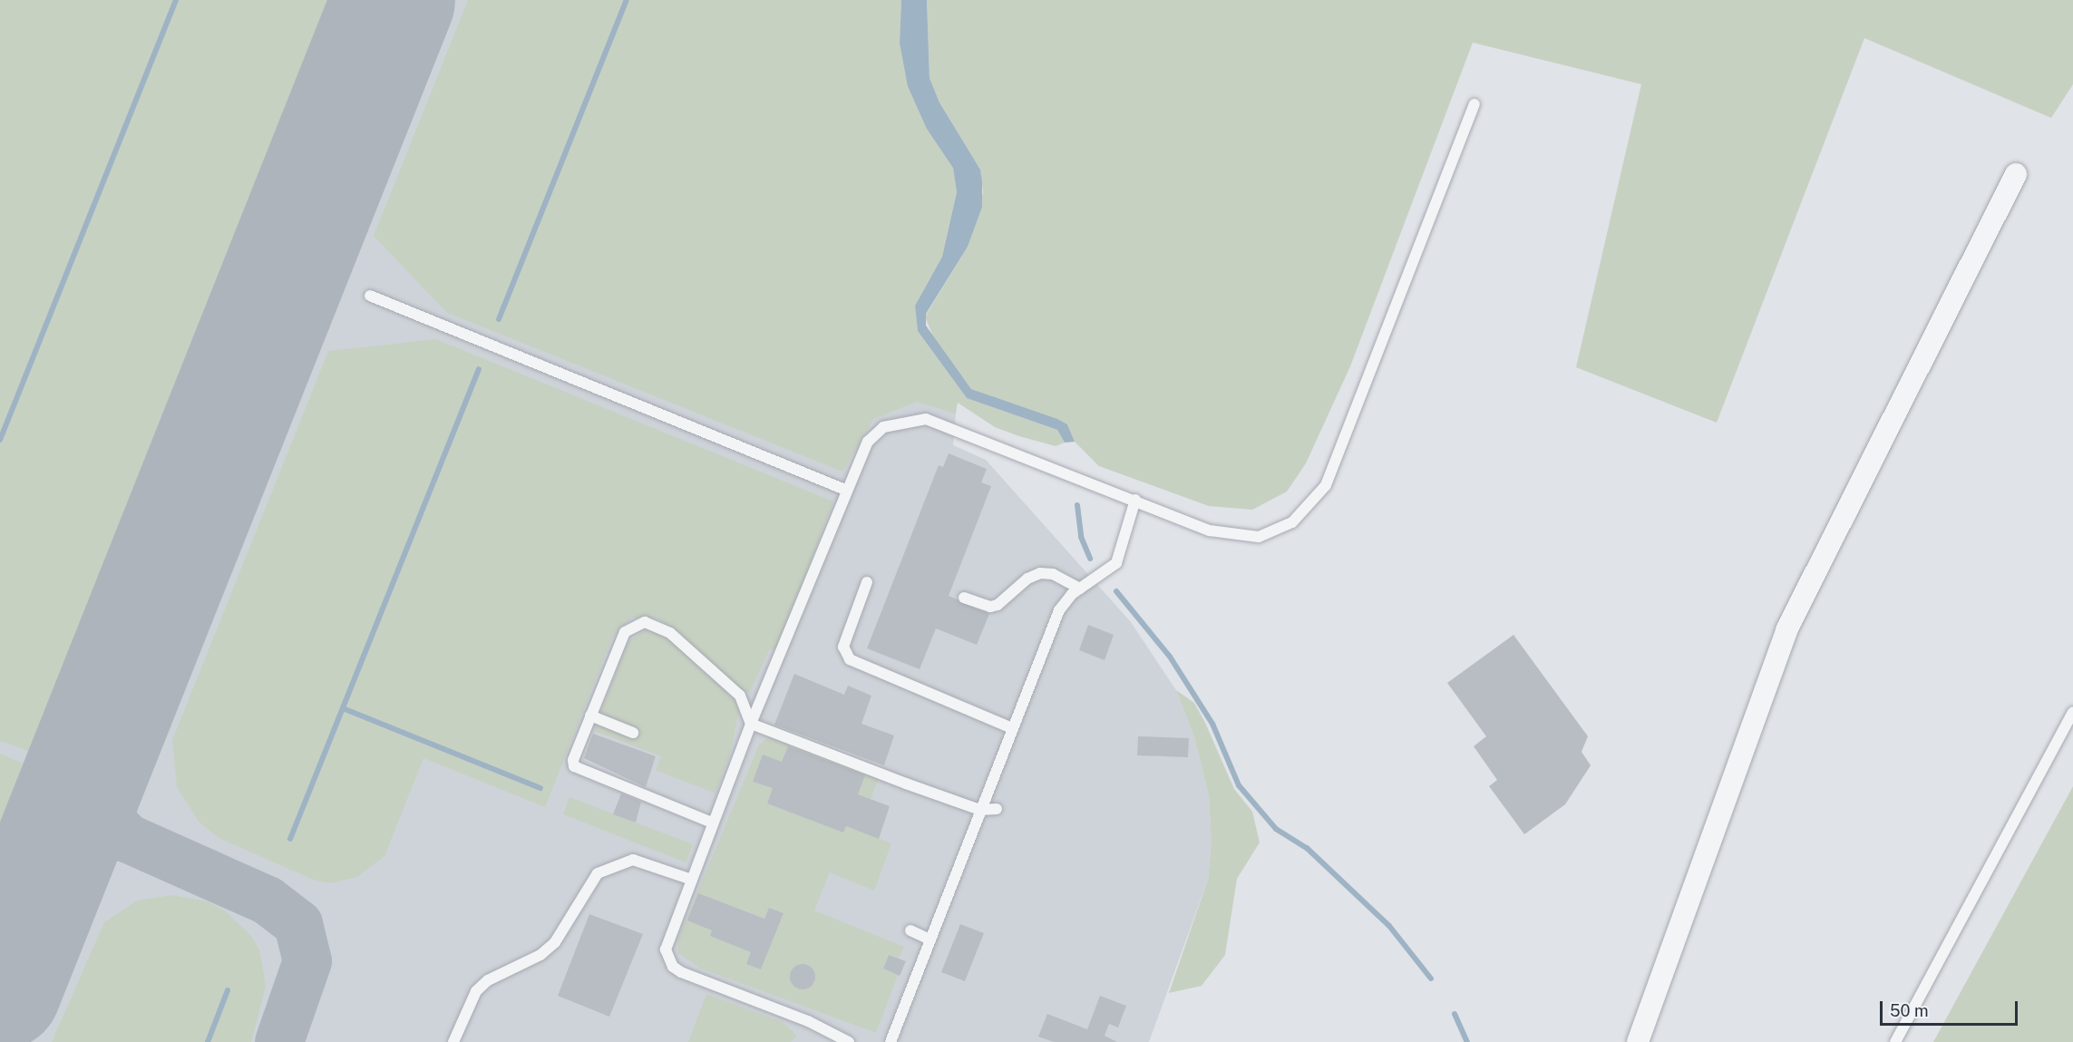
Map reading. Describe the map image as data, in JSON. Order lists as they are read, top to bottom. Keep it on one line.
{"scale_bar":"50 m"}
